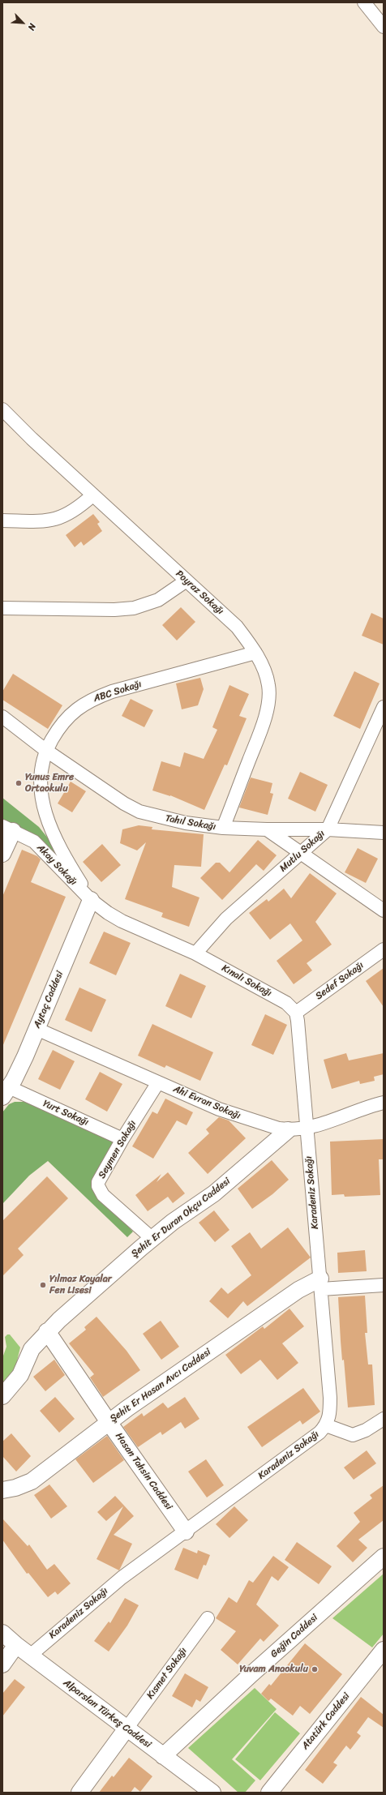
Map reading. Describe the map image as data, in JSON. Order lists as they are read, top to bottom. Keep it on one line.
{"streets":{"street":["Poyraz Sokağı","ABC Sokağı","Tahıl Sokağı","Mutlu Sokağı","Akay Sokağı","Kınalı Sokağı","Sedef Sokağı","Aytaç Caddesi","Ahi Evran Sokağı","Yurt Sokağı","Seymen Sokağı","Karadeniz Sokağı","Şehit Er Duran Okçu Caddesi","Şehit Er Hasan Avcı Caddesi","Hasan Tahsin Caddesi","Geğin Caddesi","Kısmet Sokağı","Alparslan Türkeş Caddesi","Atatürk Caddesi"]},"crossings":[["Poyraz Sokağı","ABC Sokağı"],["Poyraz Sokağı","Tahıl Sokağı"],["ABC Sokağı","Tahıl Sokağı"],["ABC Sokağı","Akay Sokağı"],["ABC Sokağı","Kınalı Sokağı"],["ABC Sokağı","Aytaç Caddesi"],["Tahıl Sokağı","Mutlu Sokağı"],["Mutlu Sokağı","Kınalı Sokağı"],["Akay Sokağı","Kınalı Sokağı"],["Akay Sokağı","Aytaç Caddesi"],["Kınalı Sokağı","Sedef Sokağı"],["Kınalı Sokağı","Aytaç Caddesi"],["Aytaç Caddesi","Ahi Evran Sokağı"],["Aytaç Caddesi","Yurt Sokağı"],["Ahi Evran Sokağı","Seymen Sokağı"],["Ahi Evran Sokağı","Karadeniz Sokağı"],["Ahi Evran Sokağı","Şehit Er Duran Okçu Caddesi"],["Yurt Sokağı","Seymen Sokağı"],["Seymen Sokağı","Şehit Er Duran Okçu Caddesi"],["Karadeniz Sokağı","Şehit Er Hasan Avcı Caddesi"],["Karadeniz Sokağı","Hasan Tahsin Caddesi"],["Karadeniz Sokağı","Alparslan Türkeş Caddesi"],["Şehit Er Duran Okçu Caddesi","Hasan Tahsin Caddesi"],["Şehit Er Hasan Avcı Caddesi","Hasan Tahsin Caddesi"],["Geğin Caddesi","Alparslan Türkeş Caddesi"],["Kısmet Sokağı","Alparslan Türkeş Caddesi"]],"places":["Yunus Emre Ortaokulu","Yılmaz Kayalar Fen Lisesi","Yuvam Anaokulu"],"north":"bottom right"}
